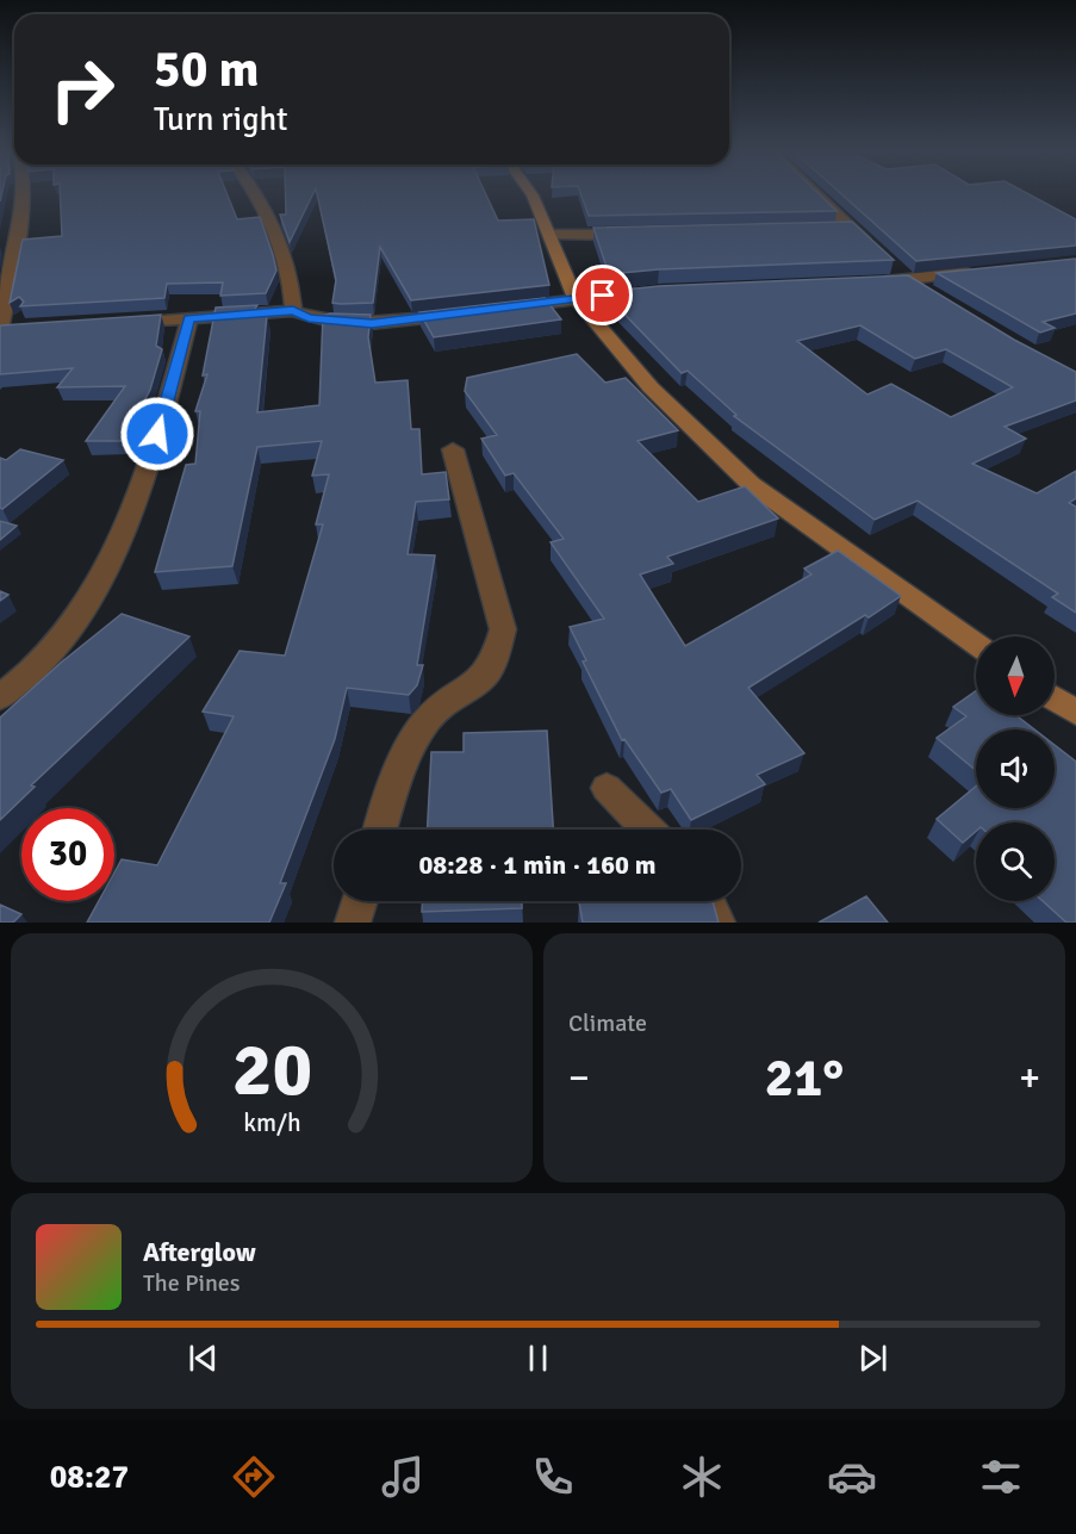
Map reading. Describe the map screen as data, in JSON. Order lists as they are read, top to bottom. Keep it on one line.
{"north":"bottom","page":{"turn":["50 m","Turn right"],"limit":"30","trip":"08:28 · 1 min · 160 m","tile":"Climate","heat":["−","21°","+"],"song":["Afterglow","The Pines"],"tabs":"08:27","gauge":["20","km/h"]}}
